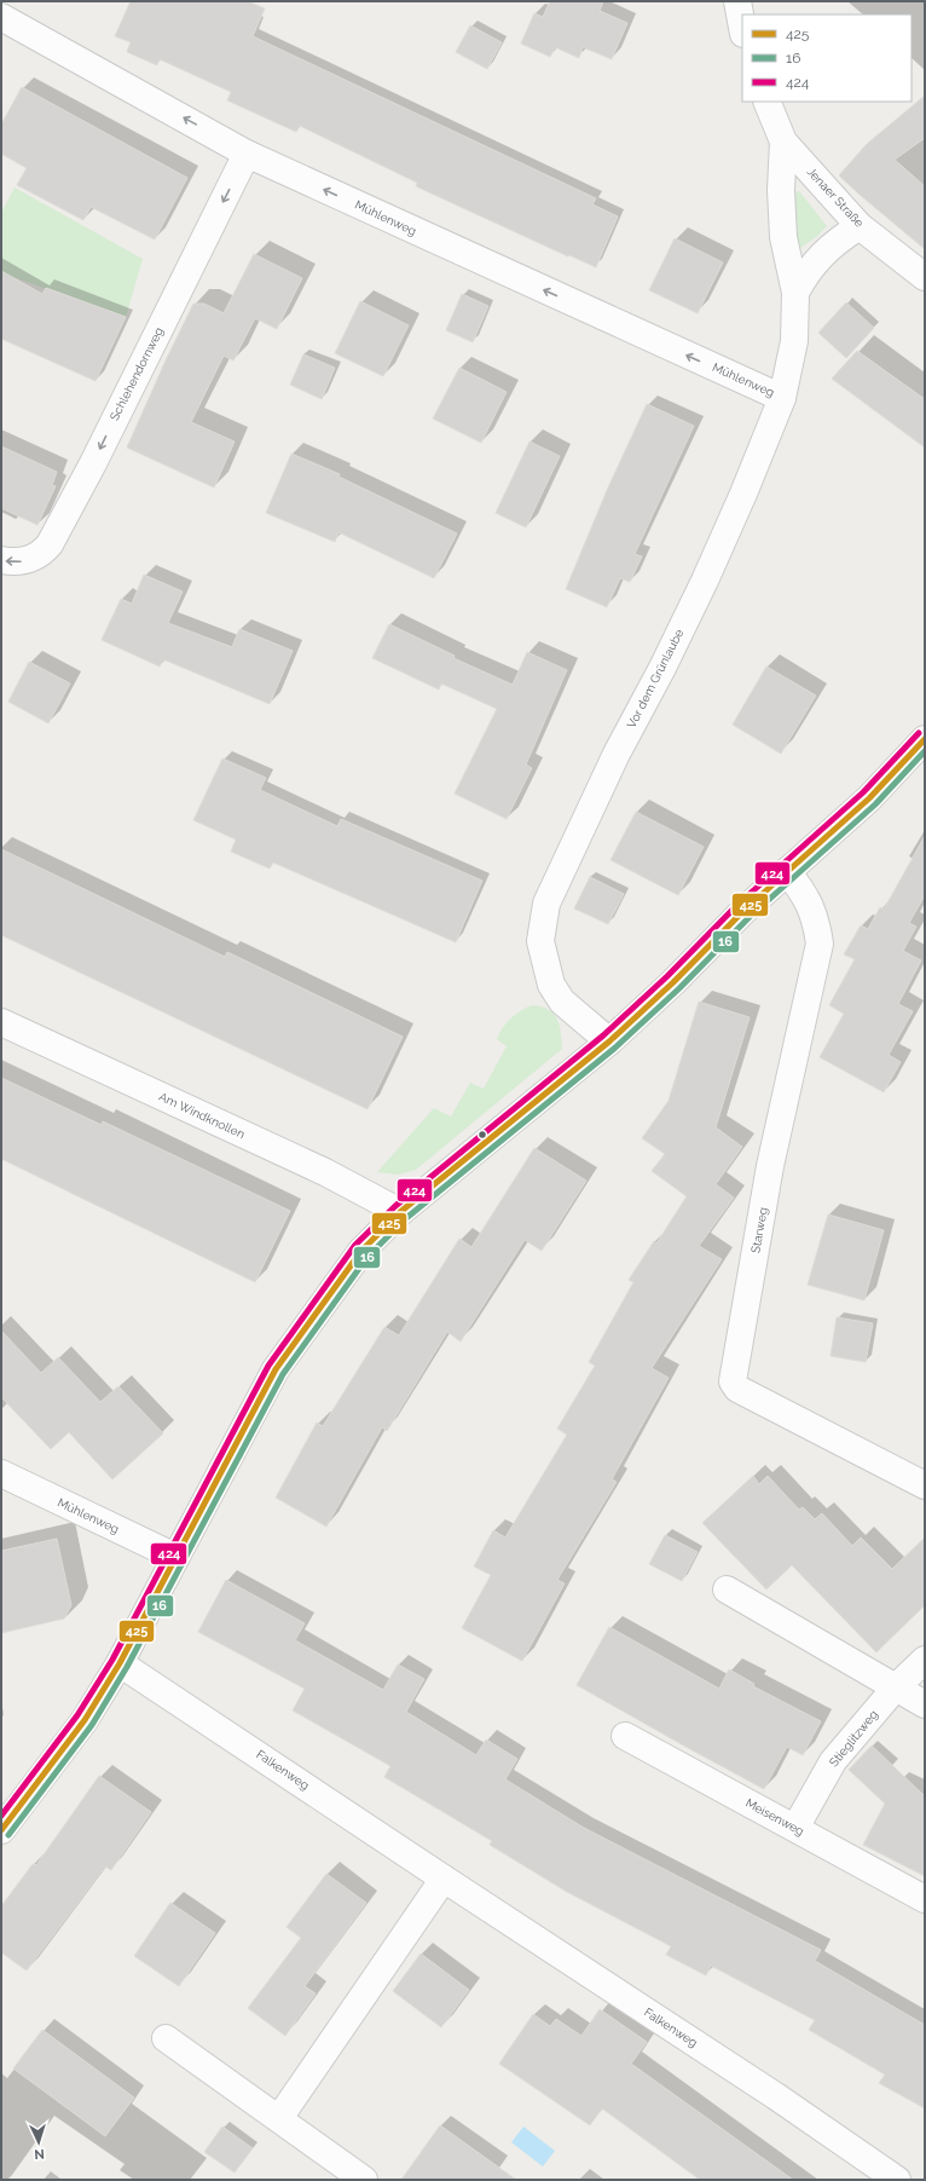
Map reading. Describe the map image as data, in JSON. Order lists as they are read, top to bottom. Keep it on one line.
{"streets":{"street":["Jenaer Straße","Mühlenweg","Schlehendornweg","Vor dem Grünlaube","Am Windknollen","Starweg","Stieglitzweg","Falkenweg","Meisenweg"]},"crossings":[["Jenaer Straße","Vor dem Grünlaube"],["Mühlenweg","Schlehendornweg"],["Mühlenweg","Vor dem Grünlaube"],["Stieglitzweg","Meisenweg"]],"one_way":["Mühlenweg","Schlehendornweg"],"lines":["transit line 424","transit line 425","transit line 16"],"legend":["425","16","424"],"north":"bottom"}
